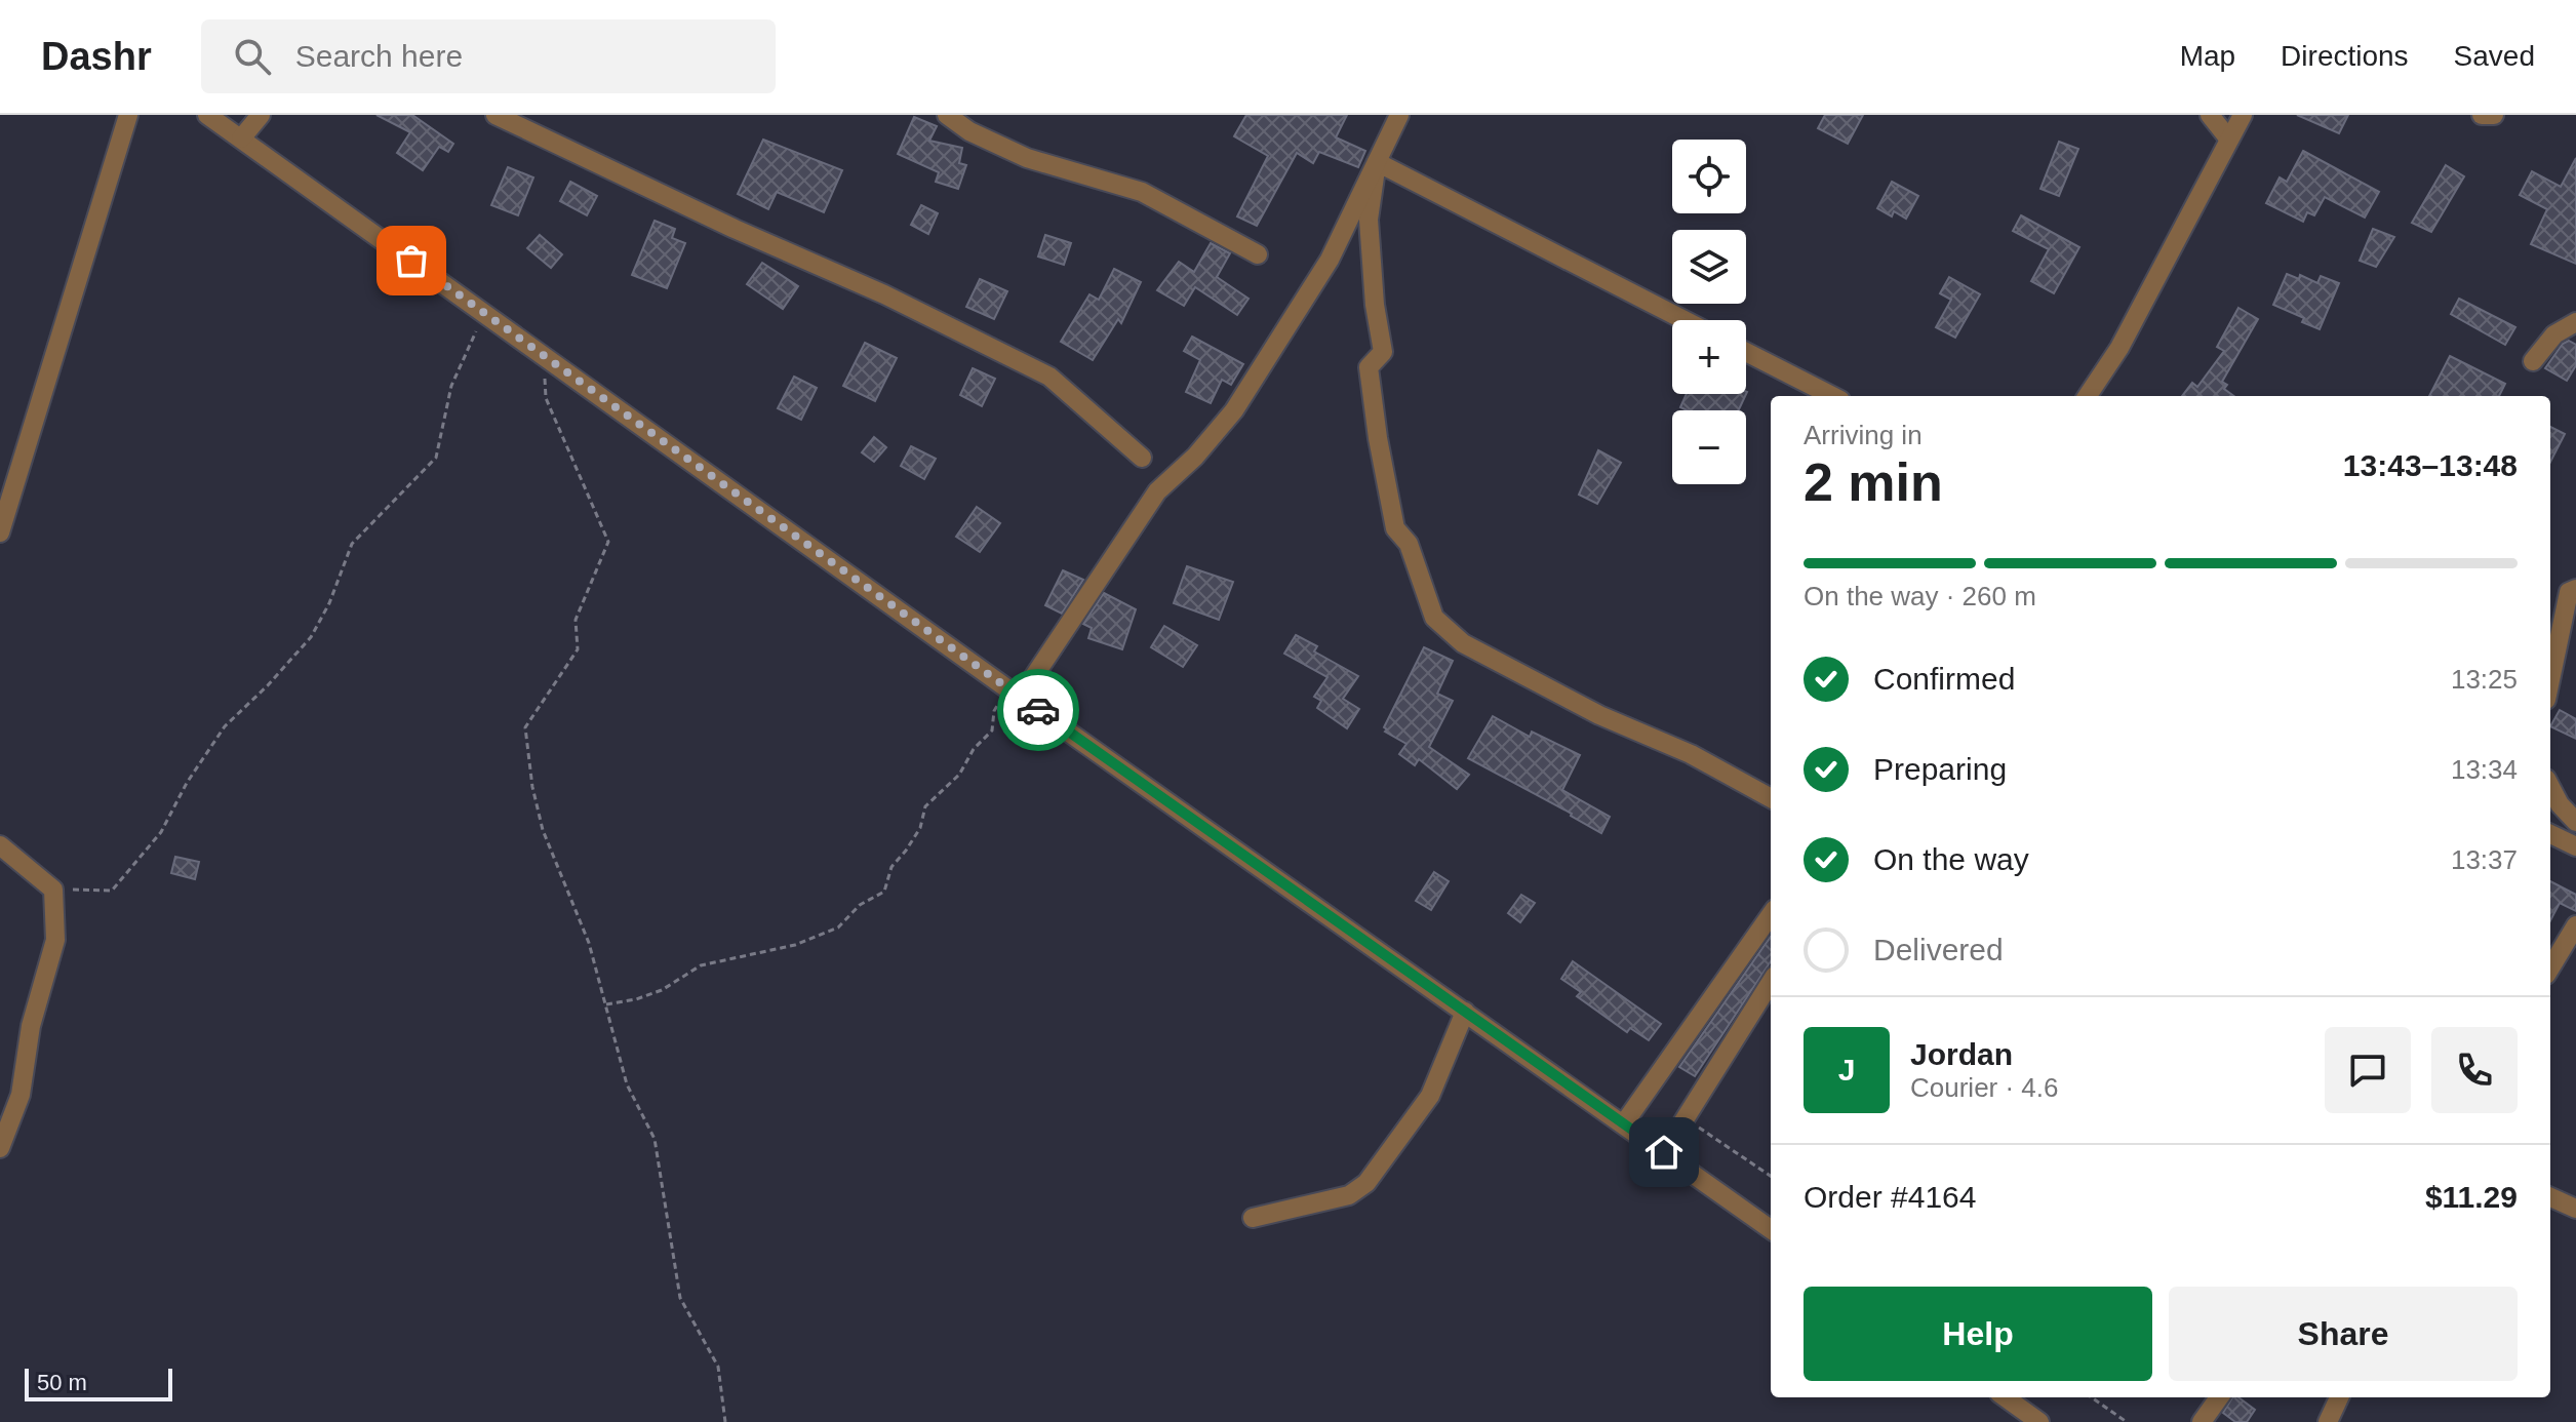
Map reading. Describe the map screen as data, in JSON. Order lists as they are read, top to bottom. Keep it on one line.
{"scale_bar":"50 m","page":{"header":"Dashr","search":"Search here","nav":["Map","Directions","Saved"],"map_buttons":["+","−"],"heading":["2 min","Arriving in","13:43–13:48"],"panel":["Jordan","Courier · 4.6","Order #4164","$11.29"],"bar":"On the way · 260 m","list":[["Confirmed","13:25"],["Preparing","13:34"],["On the way","13:37"],"Delivered"],"round":"J","buttons":["Help","Share"],"scale":"50 m"}}
